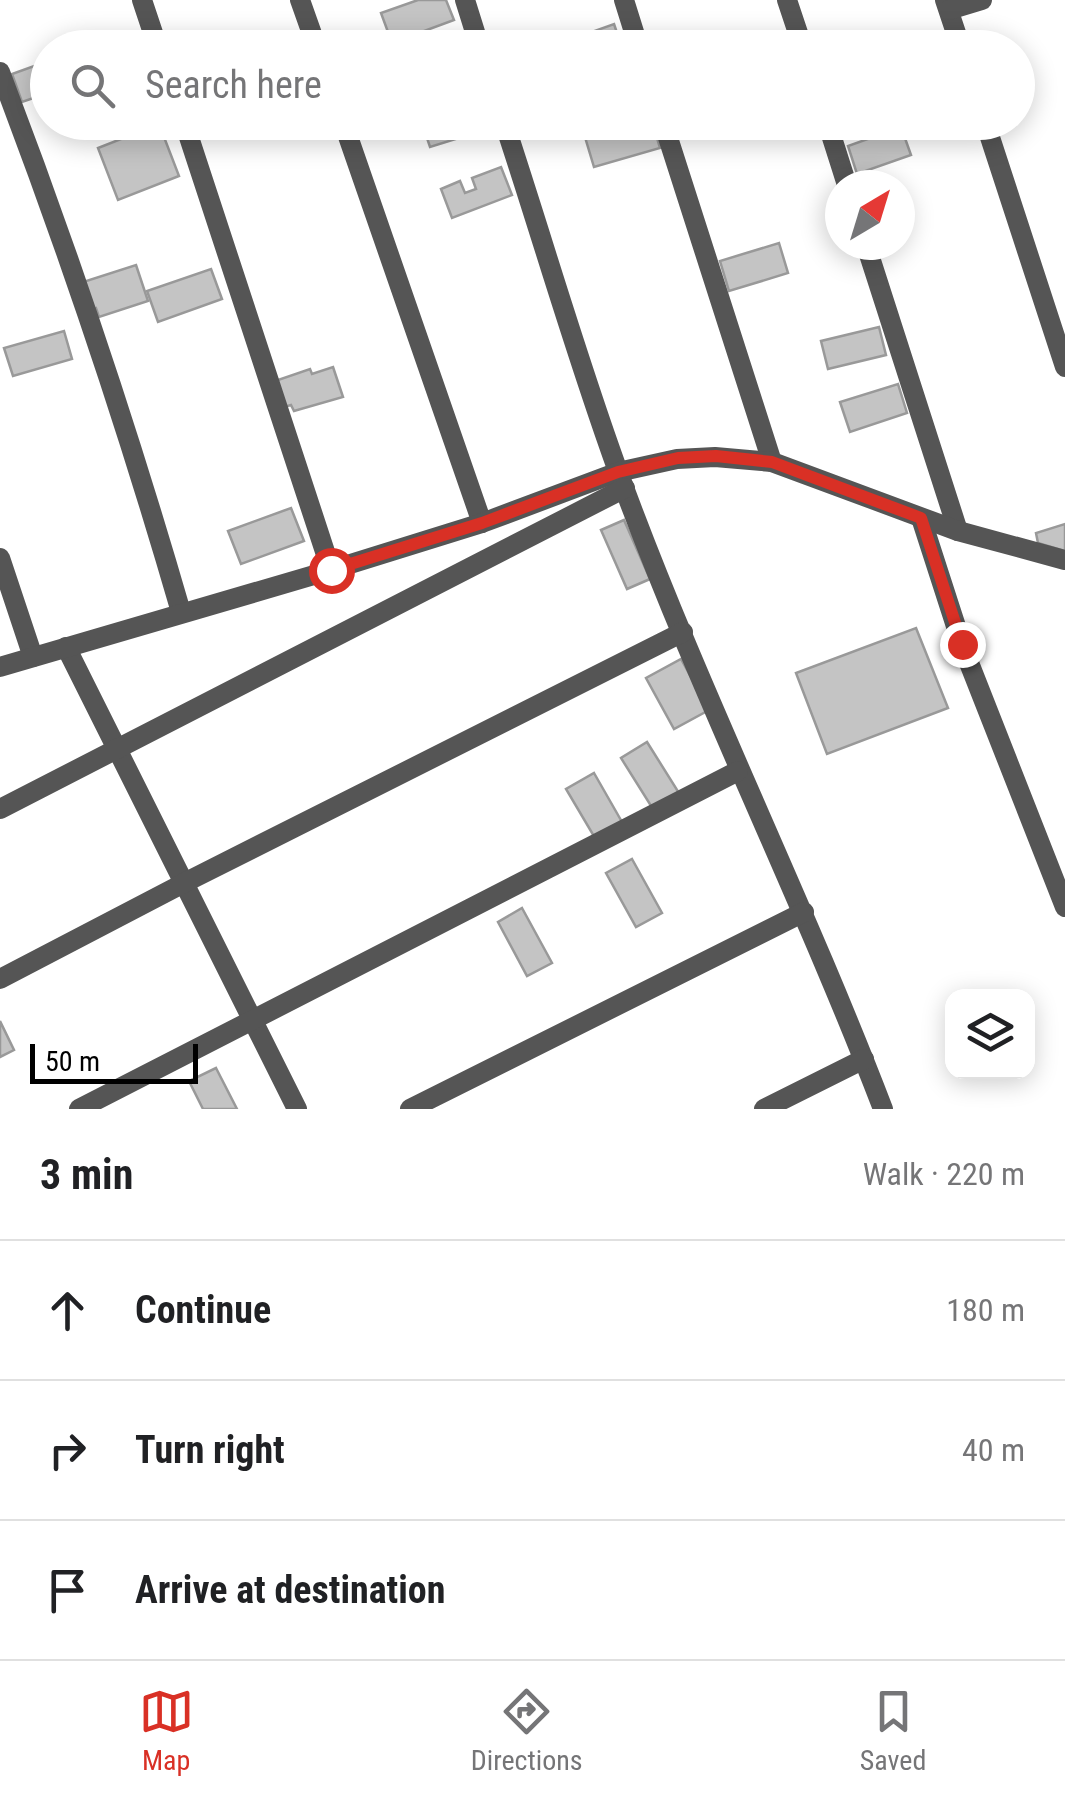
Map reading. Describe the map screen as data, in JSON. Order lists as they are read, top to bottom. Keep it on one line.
{"scale_bar":"50 m","north":"top right","page":{"search":"Search here","scale":"50 m","heading":["3 min","Walk · 220 m"],"list":[["Continue","180 m"],["Turn right","40 m"],"Arrive at destination"],"nav":["Map","Directions","Saved"]}}
